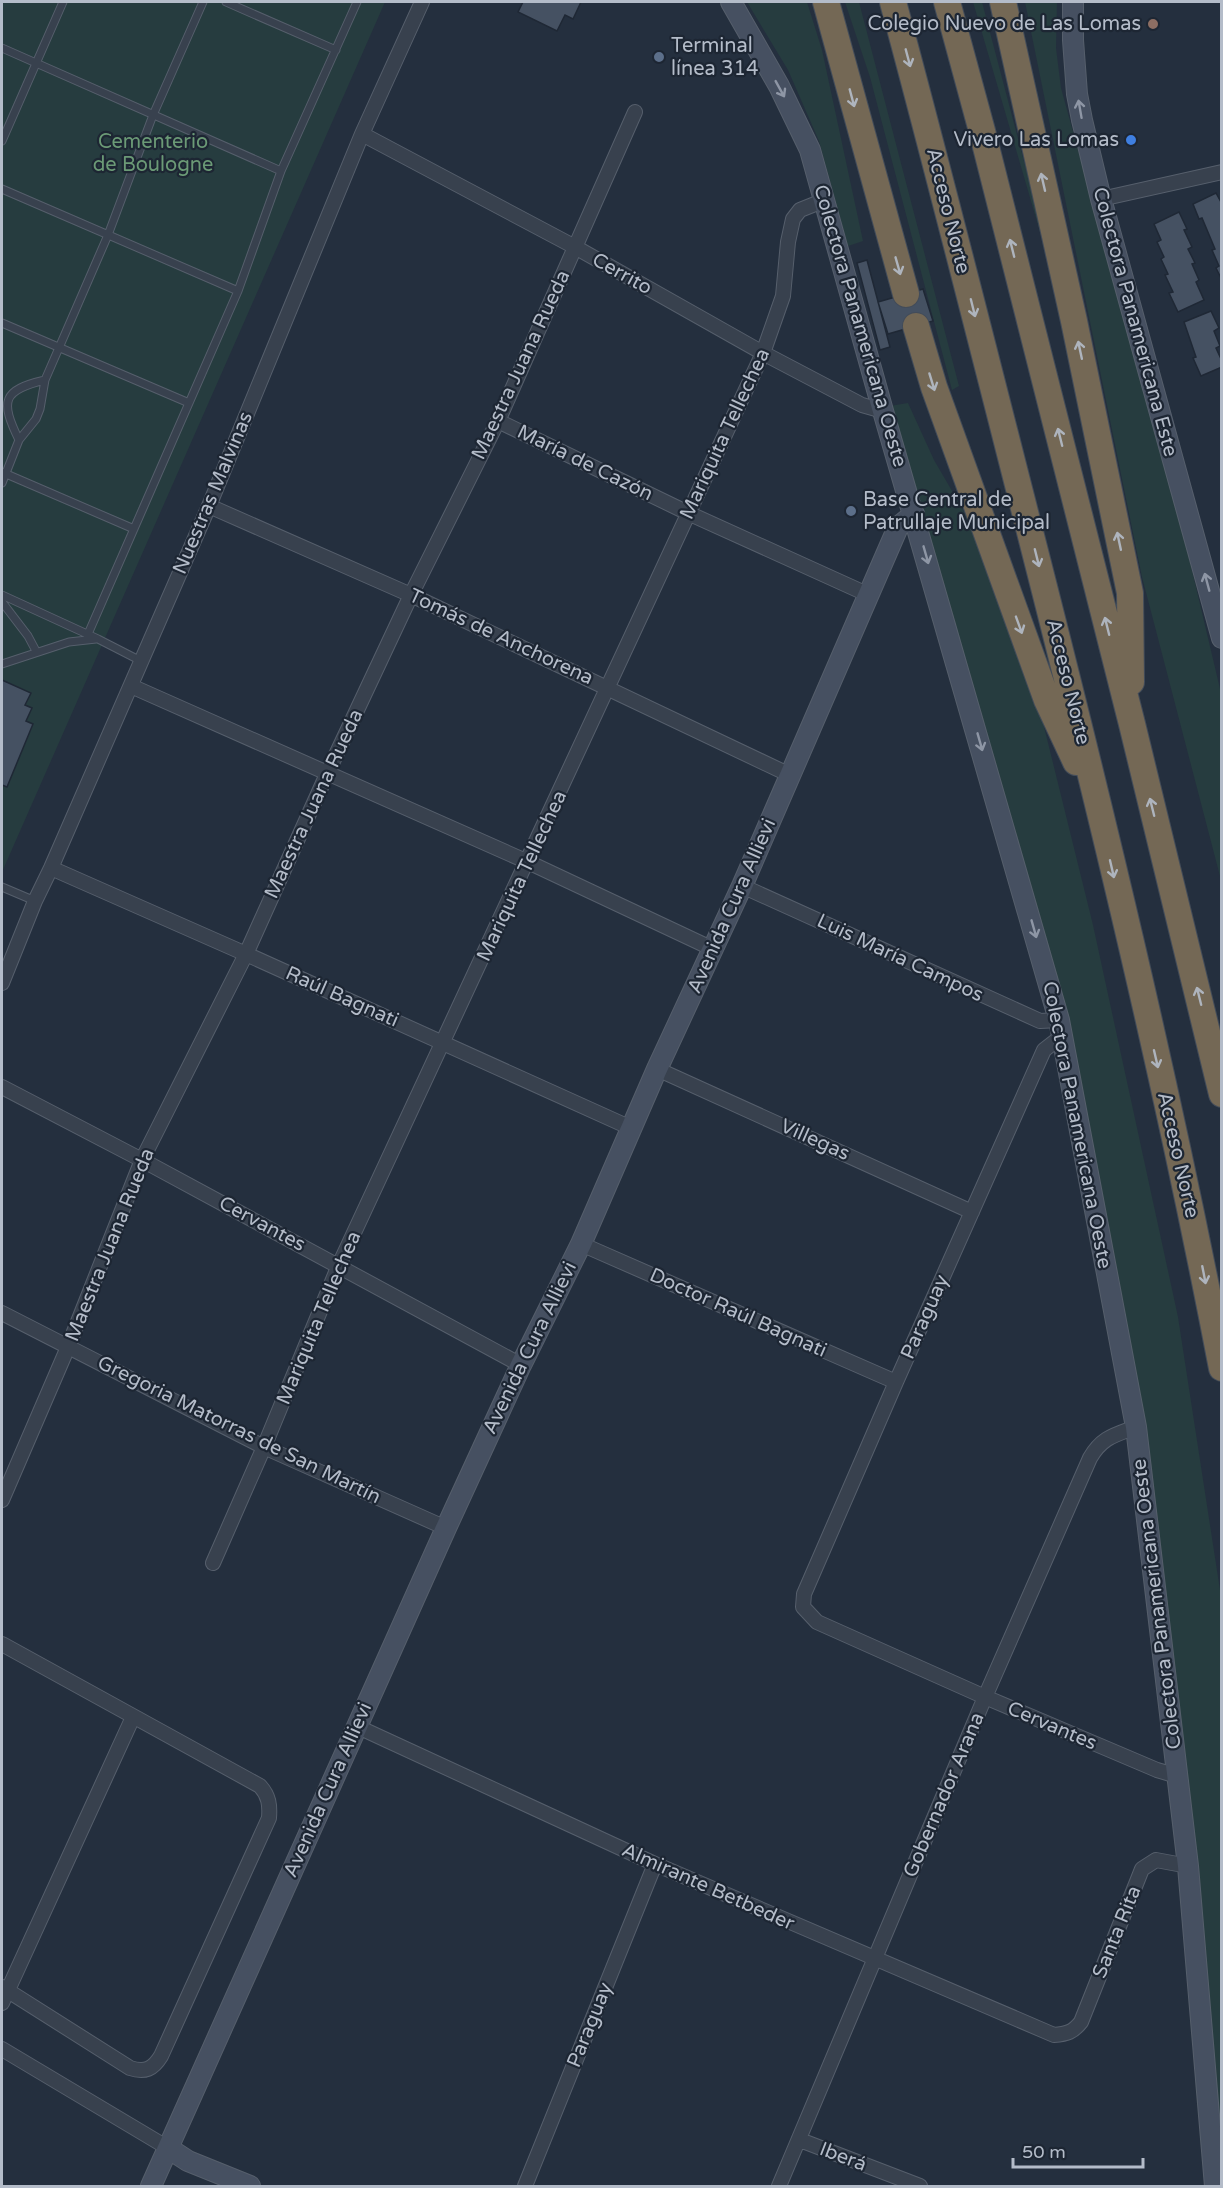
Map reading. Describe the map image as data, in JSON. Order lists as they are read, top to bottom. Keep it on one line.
{"streets":{"highway":["Acceso Norte"],"street":["Cerrito","Colectora Panamericana Este","Colectora Panamericana Oeste","Maestra Juana Rueda","Mariquita Tellechea","María de Cazón","Nuestras Malvinas","Tomás de Anchorena","Avenida Cura Allievi","Luis María Campos","Raúl Bagnati","Villegas","Cervantes","Doctor Raúl Bagnati","Paraguay","Gregoria Matorras de San Martín","Gobernador Arana","Almirante Betbeder","Santa Rita","Iberá"]},"crossings":[["Cerrito","Colectora Panamericana Oeste"],["Cerrito","Maestra Juana Rueda"],["Cerrito","Mariquita Tellechea"],["Cerrito","Nuestras Malvinas"],["Colectora Panamericana Oeste","Mariquita Tellechea"],["Colectora Panamericana Oeste","Avenida Cura Allievi"],["Colectora Panamericana Oeste","Luis María Campos"],["Colectora Panamericana Oeste","Cervantes"],["Colectora Panamericana Oeste","Paraguay"],["Colectora Panamericana Oeste","Gobernador Arana"],["Colectora Panamericana Oeste","Santa Rita"],["Maestra Juana Rueda","María de Cazón"],["Maestra Juana Rueda","Tomás de Anchorena"],["Maestra Juana Rueda","Raúl Bagnati"],["Maestra Juana Rueda","Cervantes"],["Maestra Juana Rueda","Gregoria Matorras de San Martín"],["Mariquita Tellechea","María de Cazón"],["Mariquita Tellechea","Tomás de Anchorena"],["Mariquita Tellechea","Raúl Bagnati"],["Mariquita Tellechea","Cervantes"],["Mariquita Tellechea","Gregoria Matorras de San Martín"],["María de Cazón","Avenida Cura Allievi"],["Nuestras Malvinas","Tomás de Anchorena"],["Nuestras Malvinas","Raúl Bagnati"],["Tomás de Anchorena","Avenida Cura Allievi"],["Avenida Cura Allievi","Luis María Campos"],["Avenida Cura Allievi","Raúl Bagnati"],["Avenida Cura Allievi","Villegas"],["Avenida Cura Allievi","Cervantes"],["Avenida Cura Allievi","Doctor Raúl Bagnati"],["Avenida Cura Allievi","Gregoria Matorras de San Martín"],["Avenida Cura Allievi","Almirante Betbeder"],["Luis María Campos","Paraguay"],["Villegas","Paraguay"],["Cervantes","Paraguay"],["Cervantes","Gobernador Arana"],["Doctor Raúl Bagnati","Paraguay"],["Paraguay","Almirante Betbeder"],["Gobernador Arana","Almirante Betbeder"],["Gobernador Arana","Iberá"],["Almirante Betbeder","Santa Rita"]],"one_way":["Colectora Panamericana Este"],"parks":["Cementerio de Boulogne"],"places":["Colegio Nuevo de Las Lomas","Terminal línea 314","Vivero Las Lomas","Base Central de Patrullaje Municipal"],"scale_bar":"50 m"}
